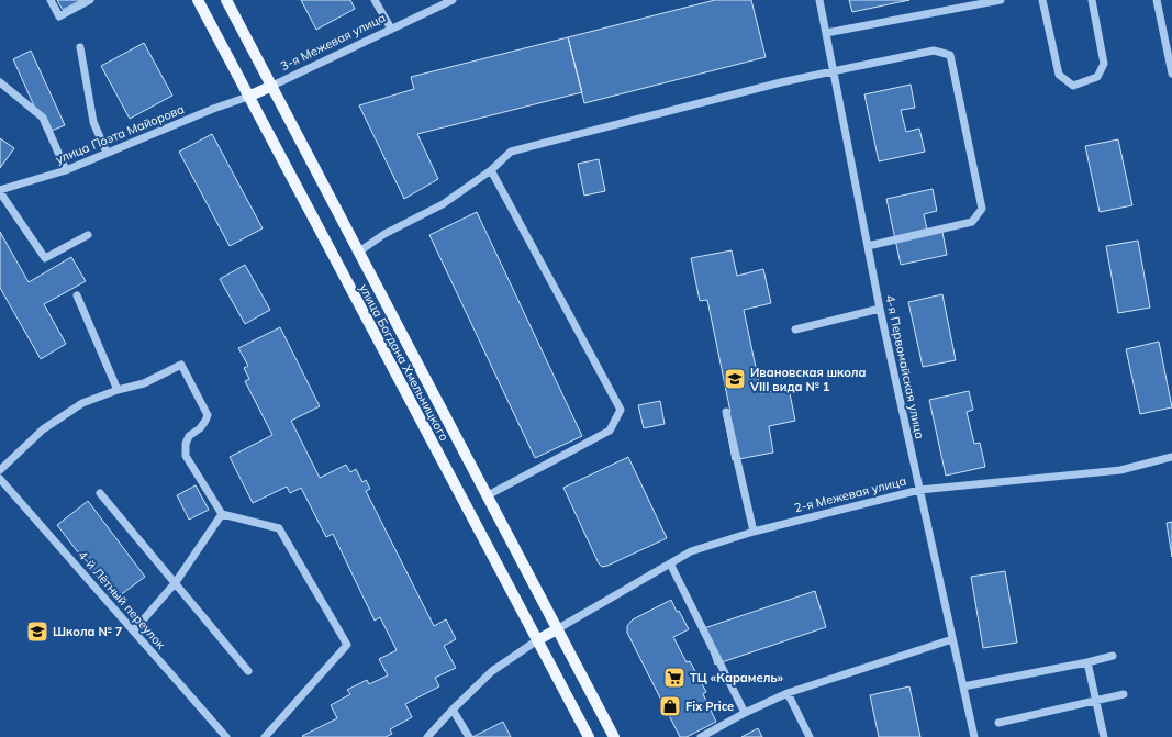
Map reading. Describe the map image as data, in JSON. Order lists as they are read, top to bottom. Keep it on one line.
{"streets":{"main road":["3-я Межевая улица","улица Богдана Хмельницкого"],"street":["улица Поэта Майорова","4-я Первомайская улица","2-я Межевая улица","4-й Лётный переулок"]},"crossings":[["3-я Межевая улица","улица Поэта Майорова"],["3-я Межевая улица","улица Богдана Хмельницкого"],["улица Поэта Майорова","улица Богдана Хмельницкого"],["улица Богдана Хмельницкого","2-я Межевая улица"],["4-я Первомайская улица","2-я Межевая улица"]],"places":{"school or university":["Ивановская школа VIII вида № 1","Школа № 7"],"supermarket":["ТЦ «Карамель»"],"shop":["Fix Price"]}}
